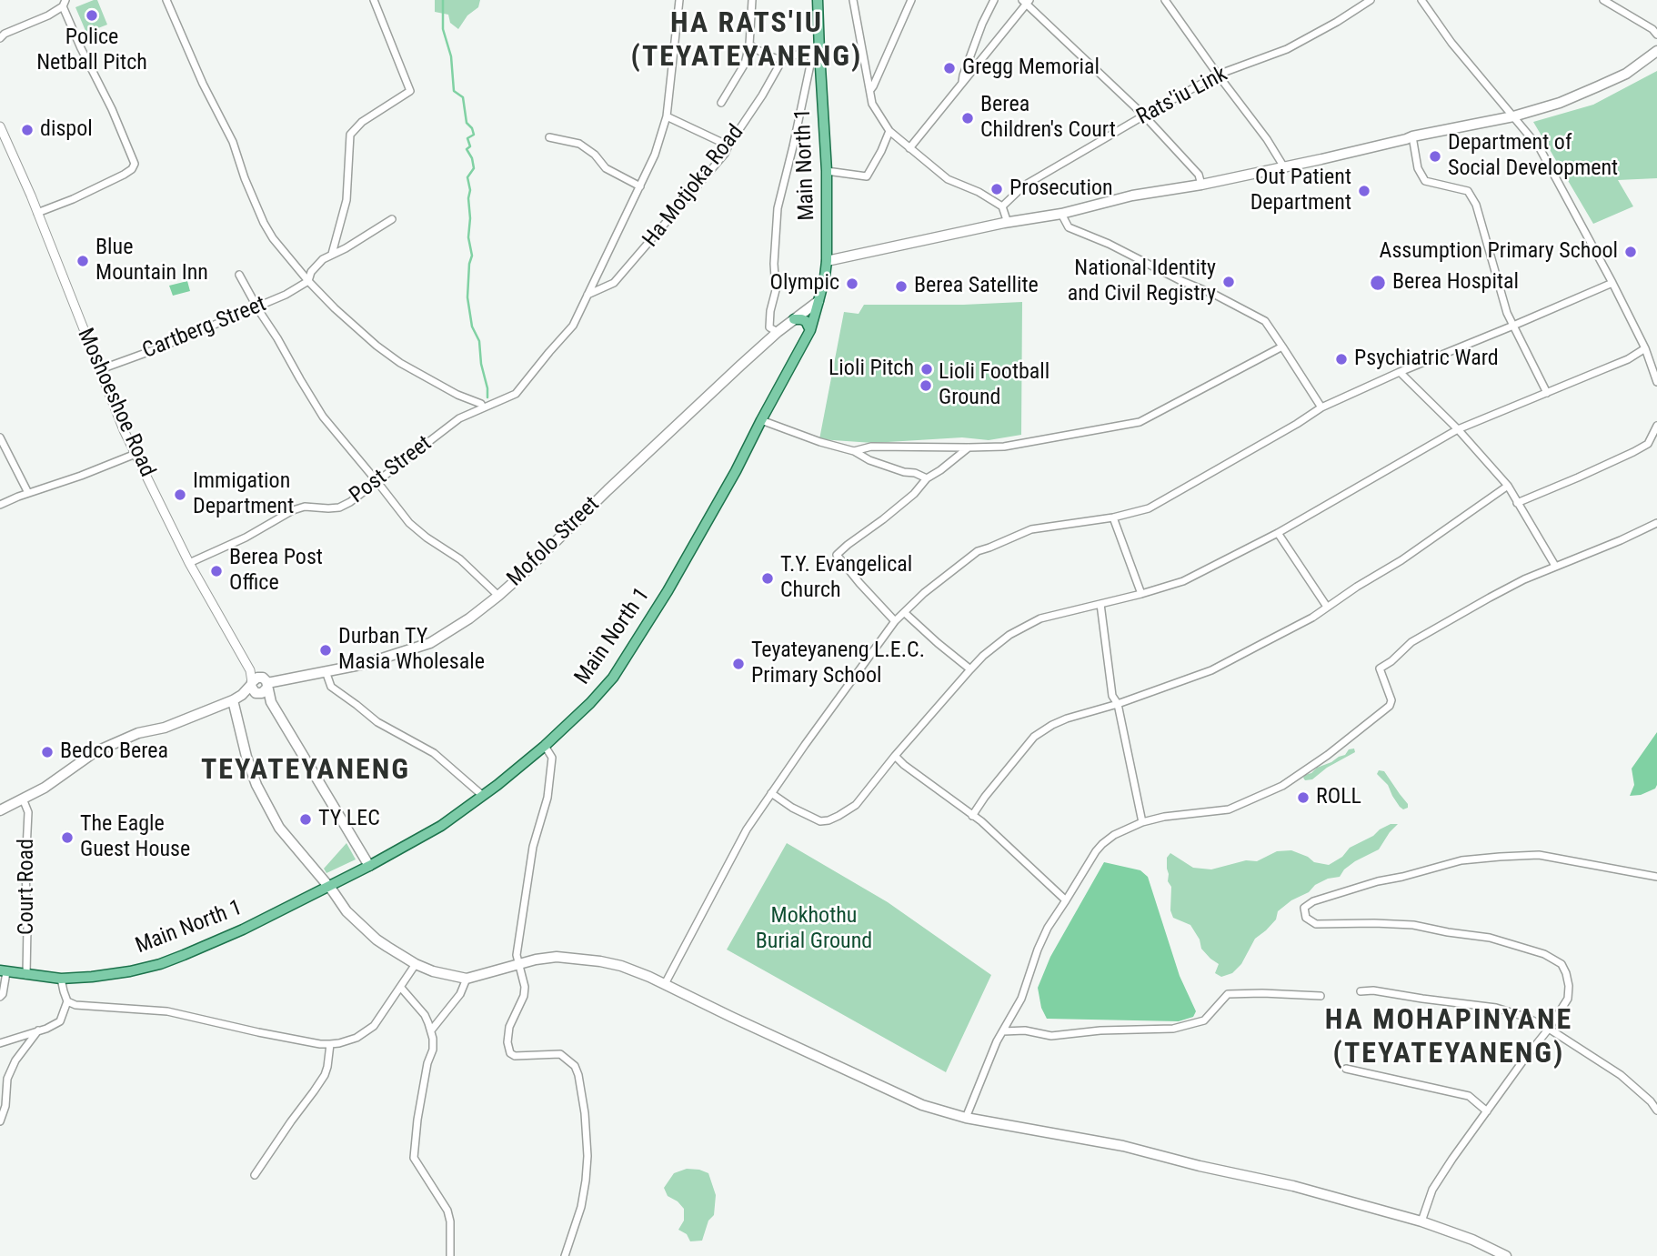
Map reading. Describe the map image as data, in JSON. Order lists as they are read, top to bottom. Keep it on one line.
{"streets":{"main road":["Main North 1","Moshoeshoe Road","Mofolo Street"],"street":["Rats'iu Link","Ha Motjoka Road","Cartberg Street","Post Street","Court Road"]},"crossings":[["Main North 1","Moshoeshoe Road"],["Main North 1","Mofolo Street"],["Main North 1","Court Road"],["Ha Motjoka Road","Post Street"],["Cartberg Street","Moshoeshoe Road"],["Moshoeshoe Road","Post Street"],["Moshoeshoe Road","Mofolo Street"],["Mofolo Street","Court Road"]],"districts":["HA RATS'IU (TEYATEYANENG)","TEYATEYANENG","HA MOHAPINYANE (TEYATEYANENG)"],"parks":["Mokhothu Burial Ground"],"places":["Police Netball Pitch","Gregg Memorial","Berea Children's Court","dispol","Department of Social Development","Prosecution","Out Patient Department","Assumption Primary School","Blue Mountain Inn","National Identity and Civil Registry","Berea Hospital","Olympic","Berea Satellite","Psychiatric Ward","Lioli Pitch","Lioli Football Ground","Immigation Department","Berea Post Office","T.Y. Evangelical Church","Durban TY Masia Wholesale","Teyateyaneng L.E.C. Primary School","Bedco Berea","ROLL","TY LEC","The Eagle Guest House"]}
